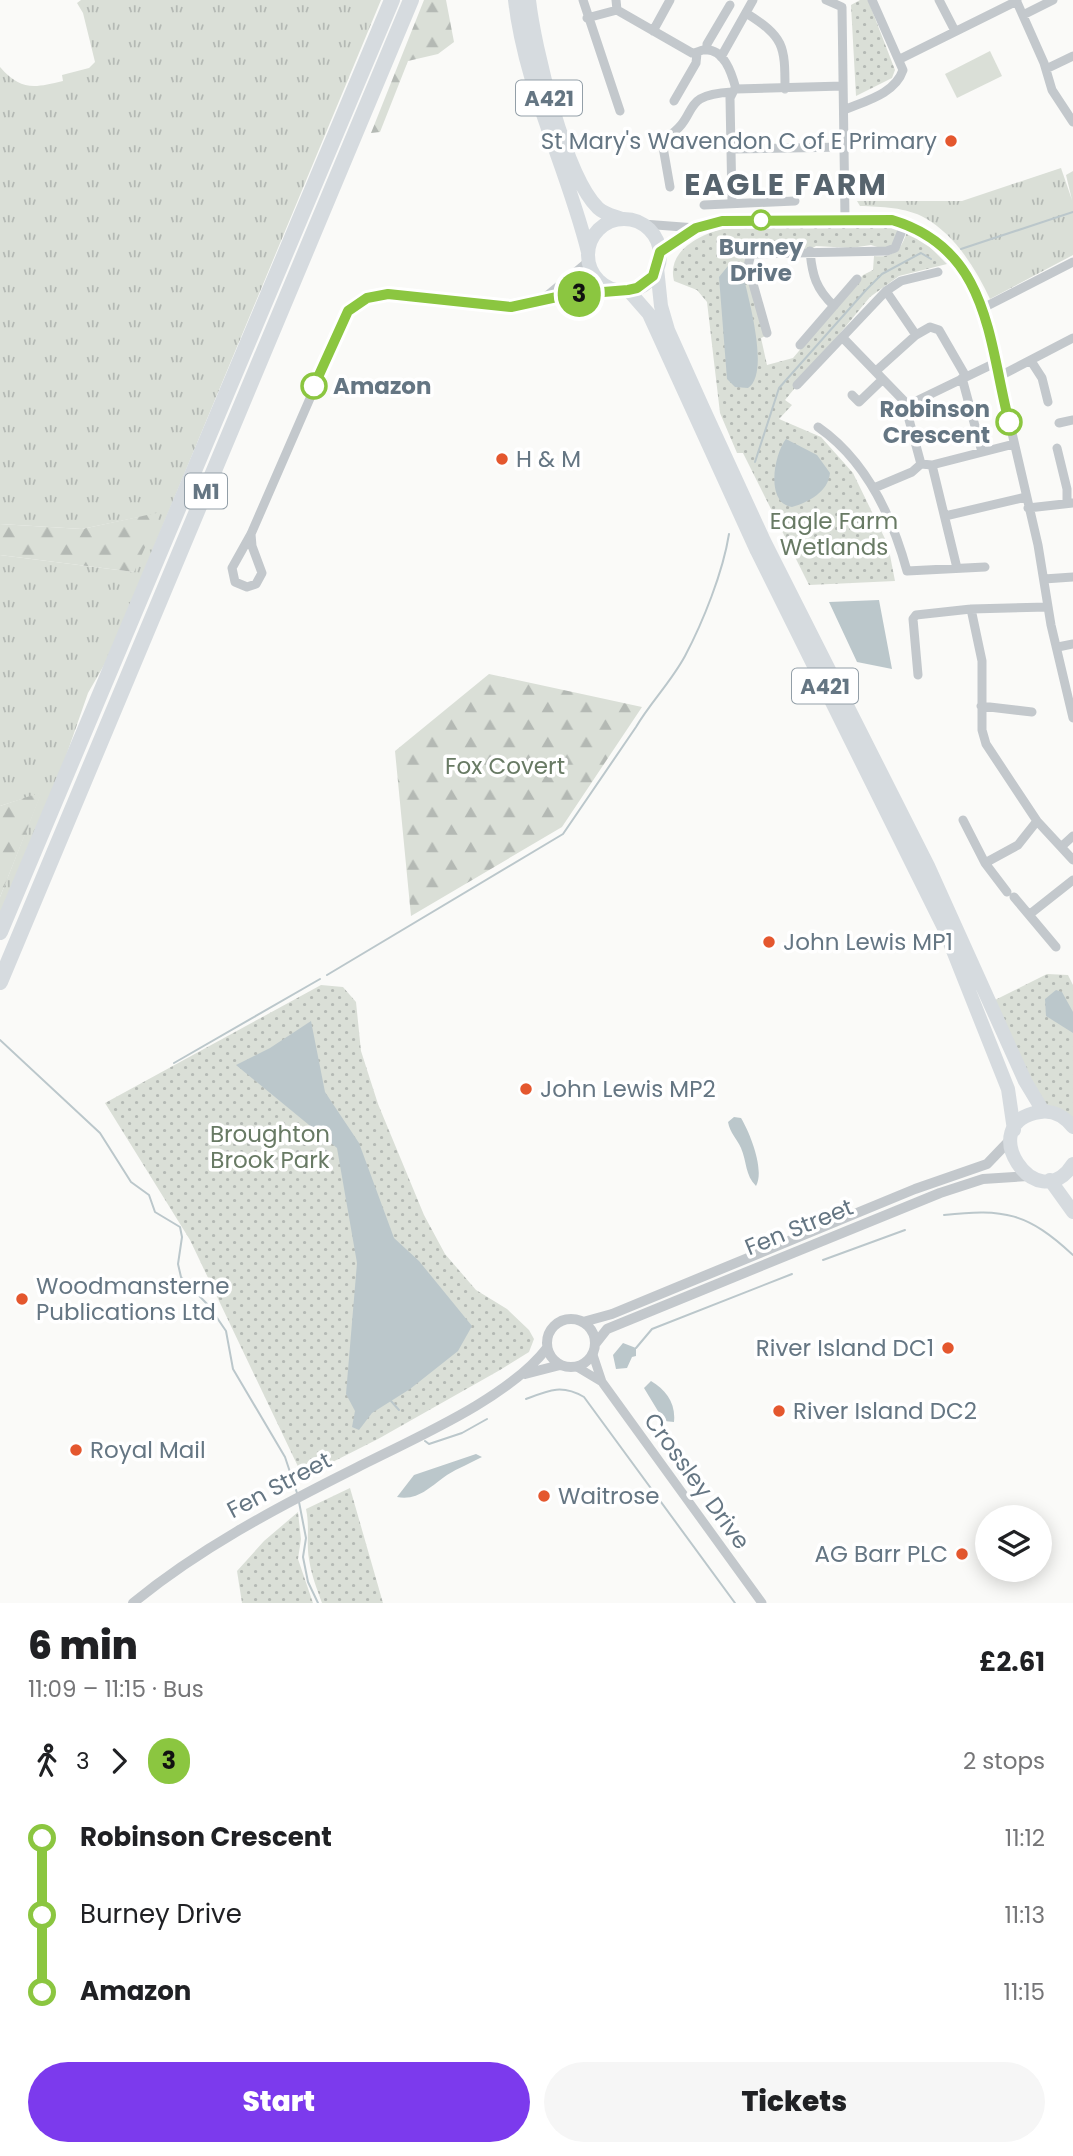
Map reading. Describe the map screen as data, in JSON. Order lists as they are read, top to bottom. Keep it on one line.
{"streets":{"highway":["A421","M1"],"street":["Fen Street","Crossley Drive"]},"crossings":[["A421","Fen Street"]],"districts":["EAGLE FARM"],"parks":["Eagle Farm Wetlands","Fox Covert","Broughton Brook Park"],"places":["St Mary's Wavendon C of E Primary","Burney Drive","Amazon","Robinson Crescent","H & M","John Lewis MP1","John Lewis MP2","Woodmansterne Publications Ltd","River Island DC1","River Island DC2","Royal Mail","Waitrose","AG Barr PLC"],"lines":["bus line 3"],"page":{"on_map":"3","heading":["6 min","11:09 – 11:15 · Bus","£2.61"],"legs":["3","3","2 stops"],"list":[{"name":"Robinson Crescent","value":"11:12"},{"name":"Burney Drive","value":"11:13"},{"name":"Amazon","value":"11:15"}],"buttons":["Start","Tickets"]}}
